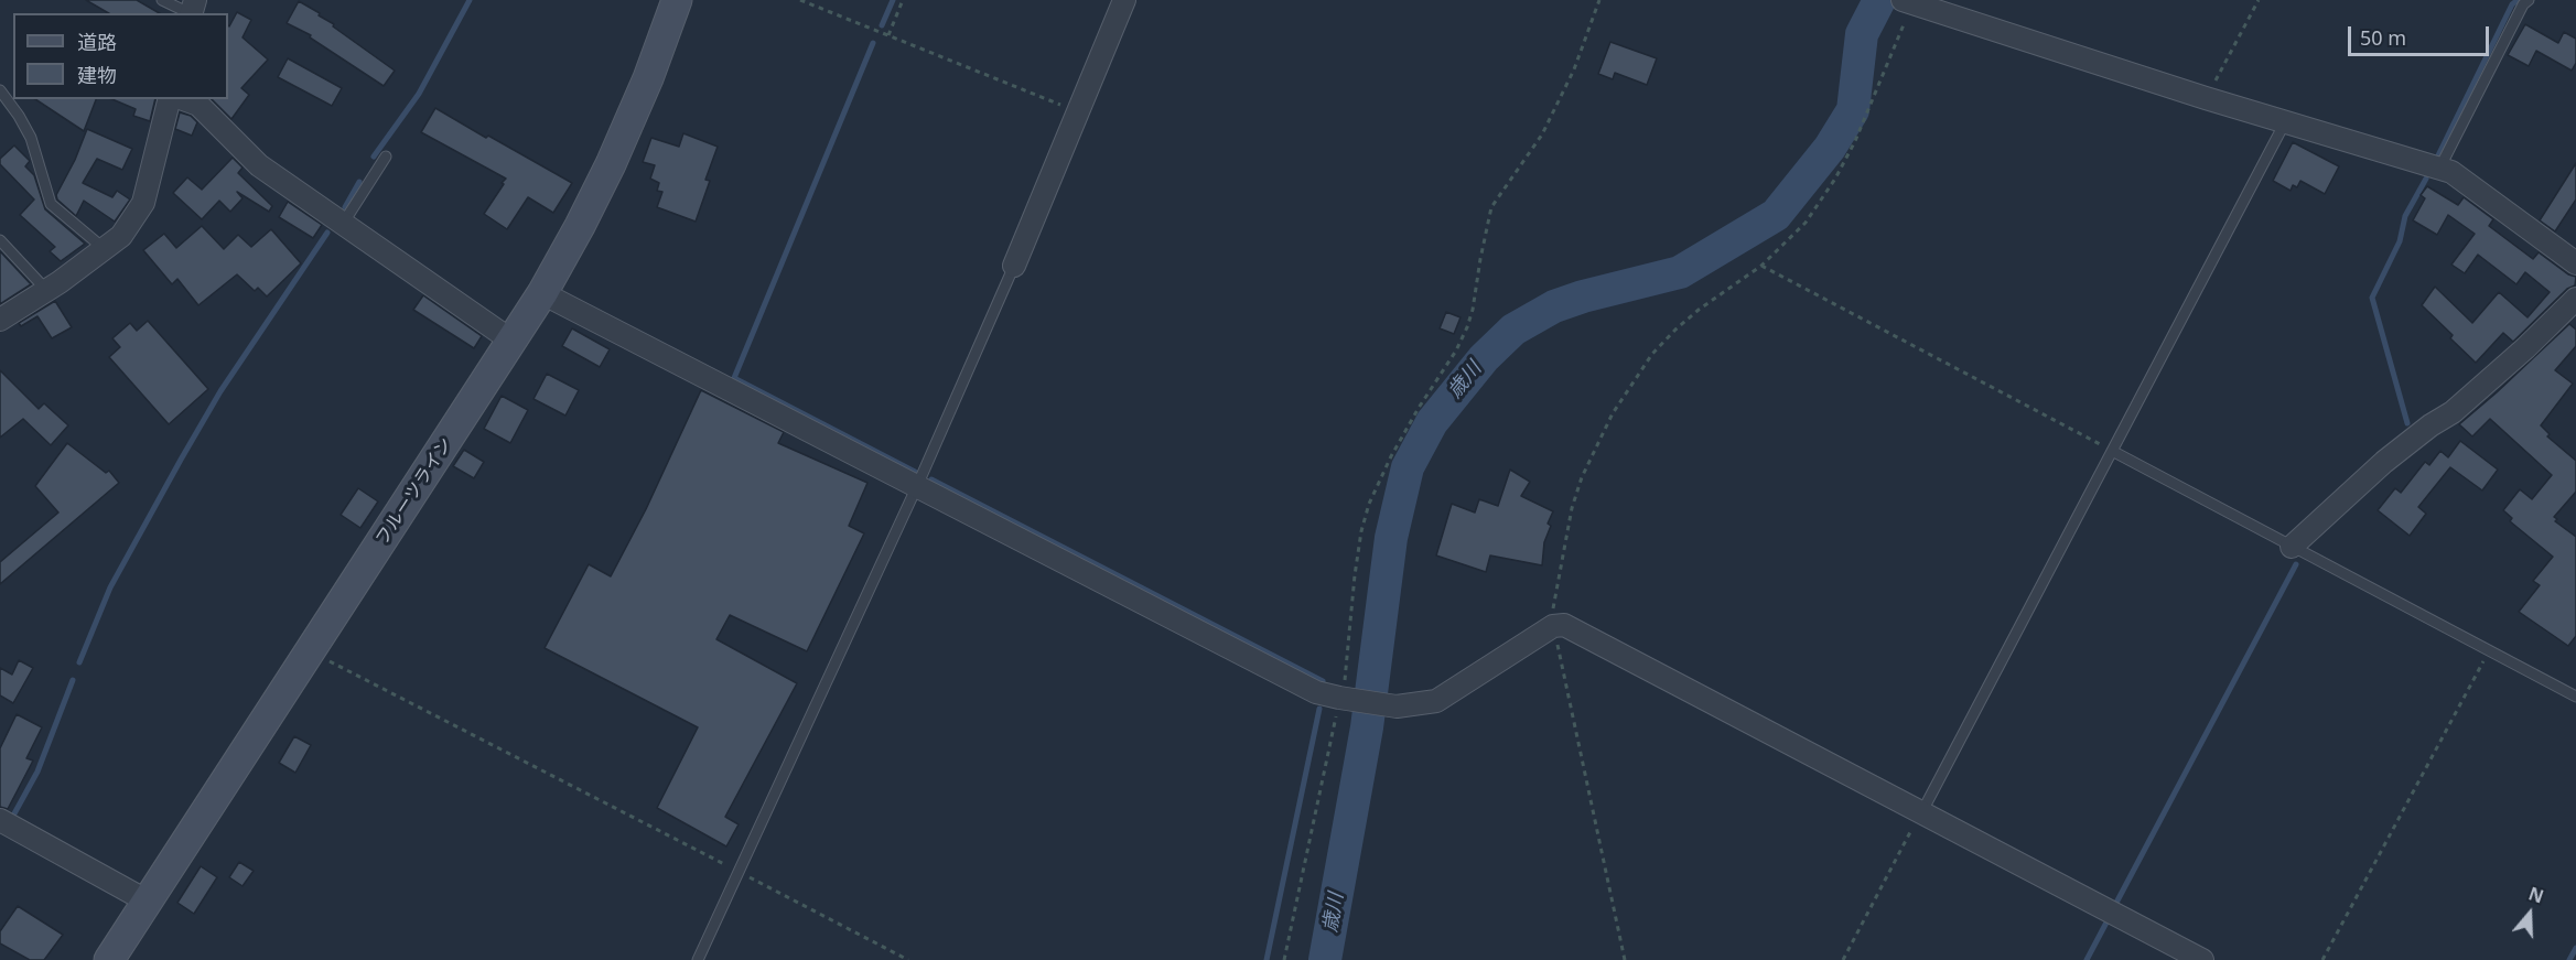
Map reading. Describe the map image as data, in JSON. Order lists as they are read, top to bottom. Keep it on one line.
{"streets":{"street":["フルーツライン"]},"water":["歳川"],"legend":["道路","建物"],"scale_bar":"50 m","north":"top"}
